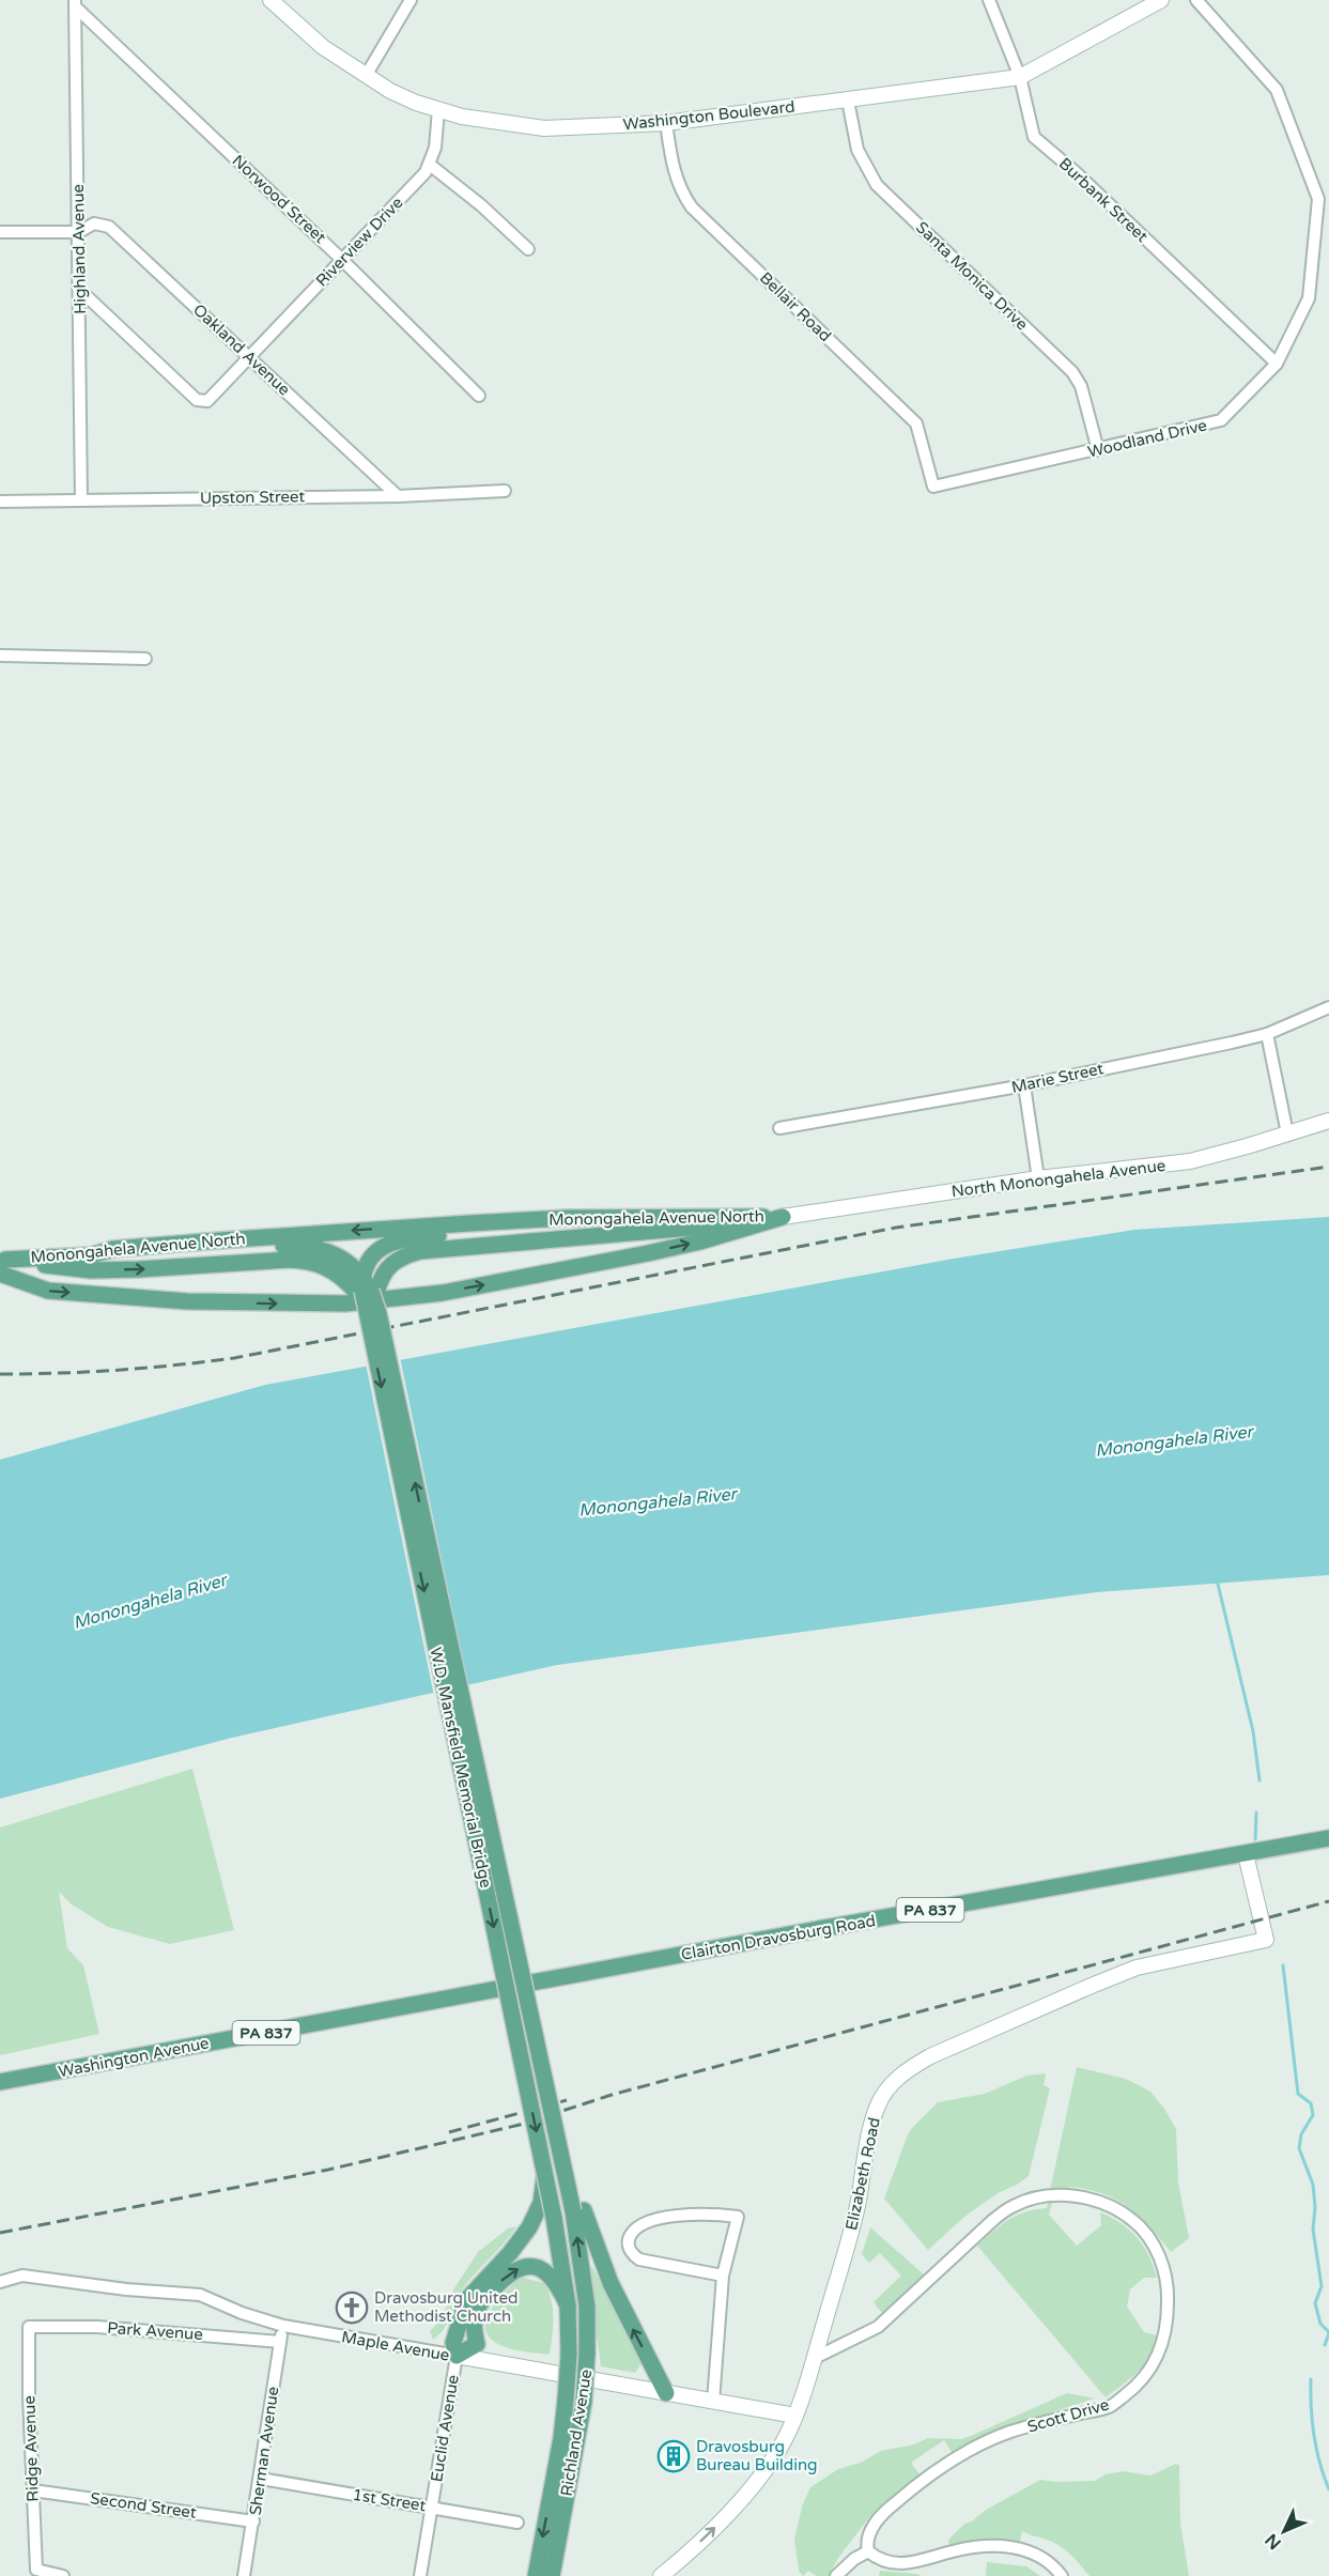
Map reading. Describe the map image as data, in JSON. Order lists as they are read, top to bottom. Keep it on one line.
{"streets":{"main road":["Washington Boulevard","North Monongahela Avenue","Monongahela Avenue North","W.D. Mansfield Memorial Bridge","PA 837","Clairton Dravosburg Road","Washington Avenue","Elizabeth Road","Maple Avenue","Richland Avenue"],"street":["Norwood Street","Burbank Street","Riverview Drive","Highland Avenue","Santa Monica Drive","Bellair Road","Oakland Avenue","Woodland Drive","Upston Street","Marie Street","Park Avenue","Scott Drive","Euclid Avenue","Ridge Avenue","Sherman Avenue","1st Street","Second Street"]},"crossings":[["Washington Boulevard","Burbank Street"],["Washington Boulevard","Riverview Drive"],["Washington Boulevard","Santa Monica Drive"],["Washington Boulevard","Bellair Road"],["Norwood Street","Riverview Drive"],["Norwood Street","Highland Avenue"],["Burbank Street","Woodland Drive"],["Riverview Drive","Highland Avenue"],["Riverview Drive","Oakland Avenue"],["Highland Avenue","Oakland Avenue"],["Highland Avenue","Upston Street"],["Santa Monica Drive","Woodland Drive"],["Bellair Road","Woodland Drive"],["Oakland Avenue","Upston Street"],["North Monongahela Avenue","Monongahela Avenue North"],["W.D. Mansfield Memorial Bridge","Clairton Dravosburg Road"],["W.D. Mansfield Memorial Bridge","Washington Avenue"],["W.D. Mansfield Memorial Bridge","Richland Avenue"],["Clairton Dravosburg Road","Washington Avenue"],["Clairton Dravosburg Road","Elizabeth Road"],["Elizabeth Road","Maple Avenue"],["Elizabeth Road","Scott Drive"],["Park Avenue","Ridge Avenue"],["Park Avenue","Sherman Avenue"],["Maple Avenue","Euclid Avenue"],["Maple Avenue","Sherman Avenue"],["Euclid Avenue","1st Street"],["Ridge Avenue","Second Street"],["Sherman Avenue","1st Street"],["Sherman Avenue","Second Street"]],"water":["Monongahela River"],"places":{"church":["Dravosburg United Methodist Church"],"building":["Dravosburg Bureau Building"]},"north":"bottom left"}
